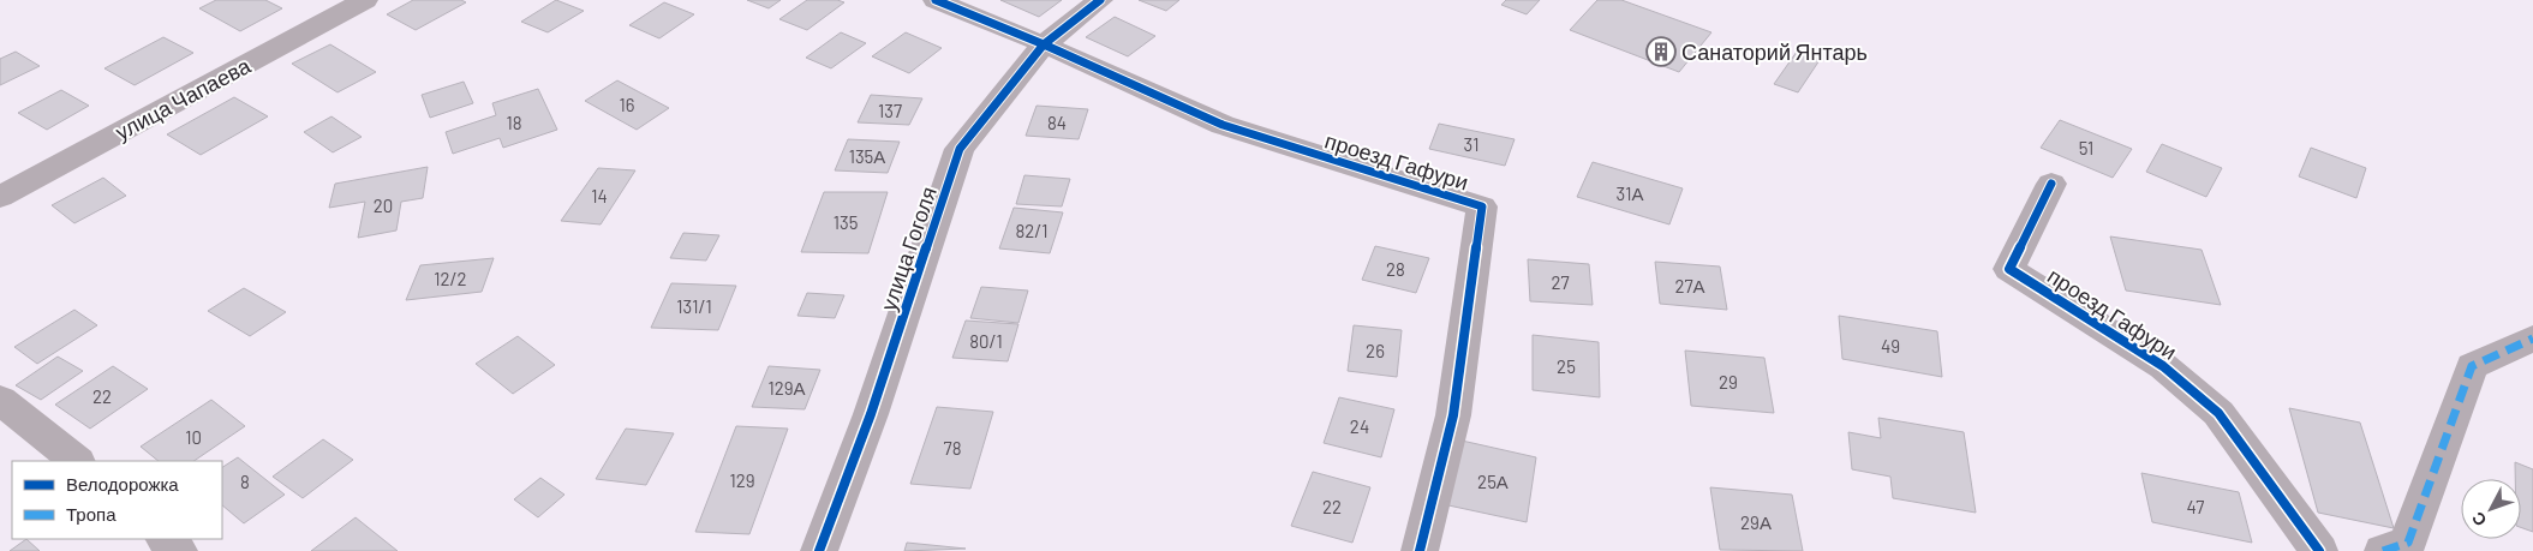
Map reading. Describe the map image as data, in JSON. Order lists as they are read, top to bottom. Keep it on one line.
{"streets":{"street":["улица Чапаева","проезд Гафури","улица Гоголя"]},"crossings":[["проезд Гафури","улица Гоголя"]],"places":{"building":["Санаторий Янтарь"]},"house_numbers":["16","137","18","84","31","51","135А","31А","14","20","135","82/1","28","12/2","27","27А","131/1","80/1","49","26","25","29","129А","22","24","10","78","129","8","25А","22","47","29А"],"legend":["Велодорожка","Тропа"],"north":"bottom left"}
